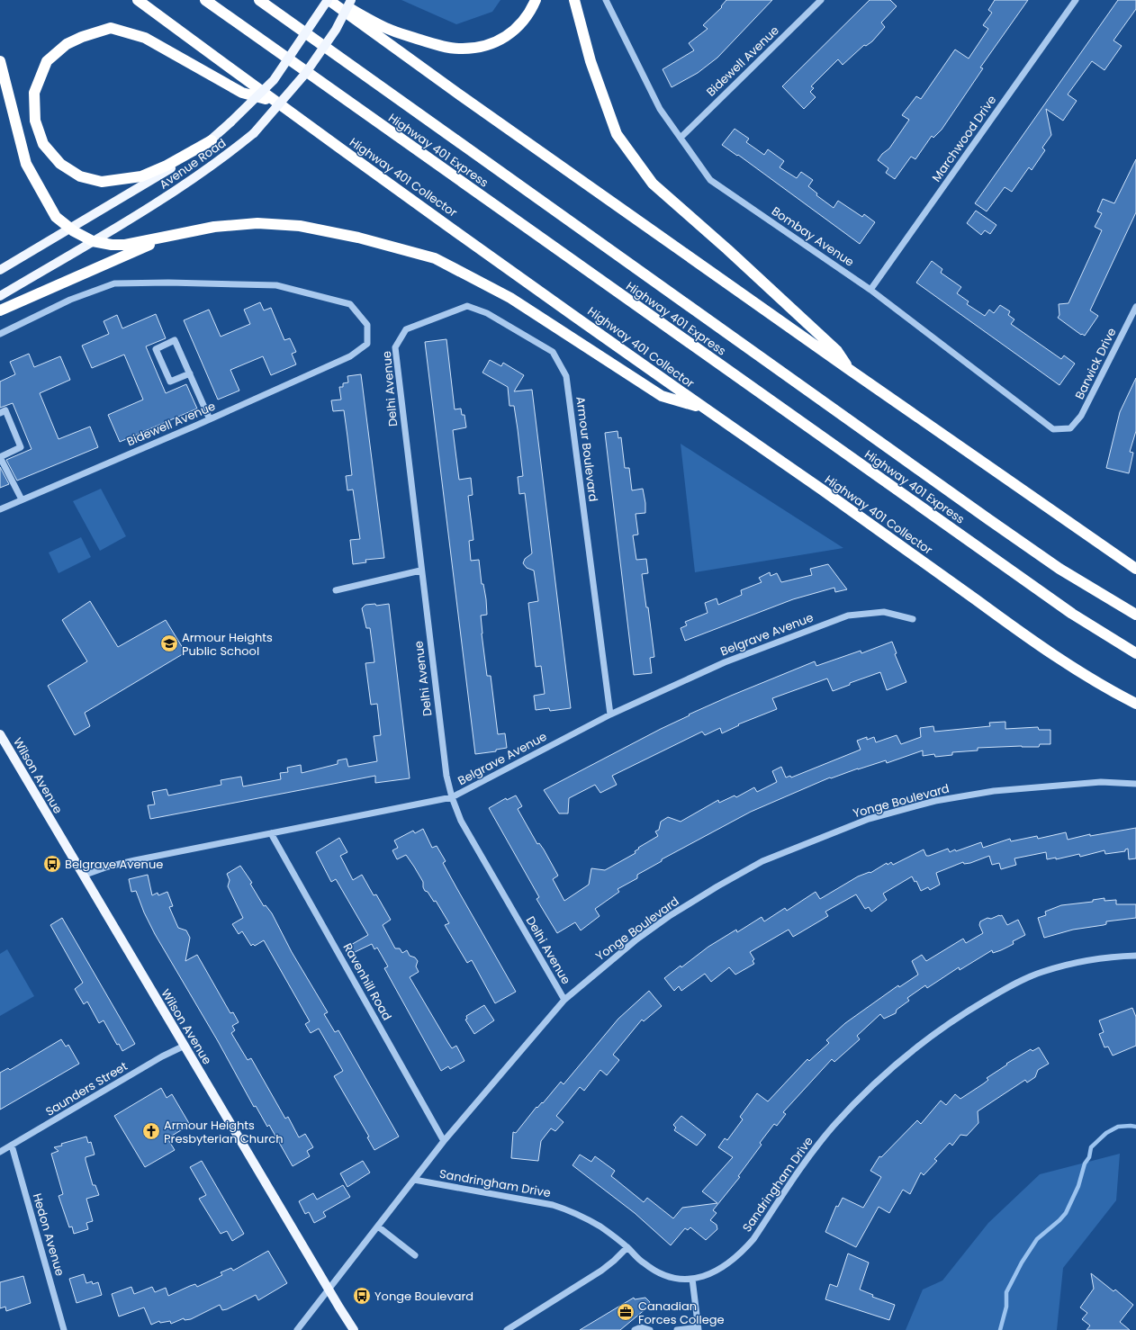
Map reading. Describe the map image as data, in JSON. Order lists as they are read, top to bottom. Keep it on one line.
{"streets":{"highway":["Highway 401 Express","Highway 401 Collector"],"main road":["Avenue Road","Wilson Avenue"],"street":["Bidewell Avenue","Marchwood Drive","Bombay Avenue","Barwick Drive","Delhi Avenue","Armour Boulevard","Belgrave Avenue","Yonge Boulevard","Ravenhill Road","Saunders Street","Sandringham Drive","Hedon Avenue"]},"crossings":[["Bidewell Avenue","Bombay Avenue"],["Marchwood Drive","Bombay Avenue"],["Bombay Avenue","Barwick Drive"],["Delhi Avenue","Armour Boulevard"],["Delhi Avenue","Belgrave Avenue"],["Delhi Avenue","Yonge Boulevard"],["Armour Boulevard","Belgrave Avenue"],["Belgrave Avenue","Wilson Avenue"],["Belgrave Avenue","Ravenhill Road"],["Wilson Avenue","Yonge Boulevard"],["Wilson Avenue","Saunders Street"],["Yonge Boulevard","Ravenhill Road"],["Yonge Boulevard","Sandringham Drive"],["Saunders Street","Hedon Avenue"]],"places":{"school or university":["Armour Heights Public School"],"bus stop":["Belgrave Avenue","Yonge Boulevard"],"church":["Armour Heights Presbyterian Church"],"office":["Canadian Forces College"]}}
